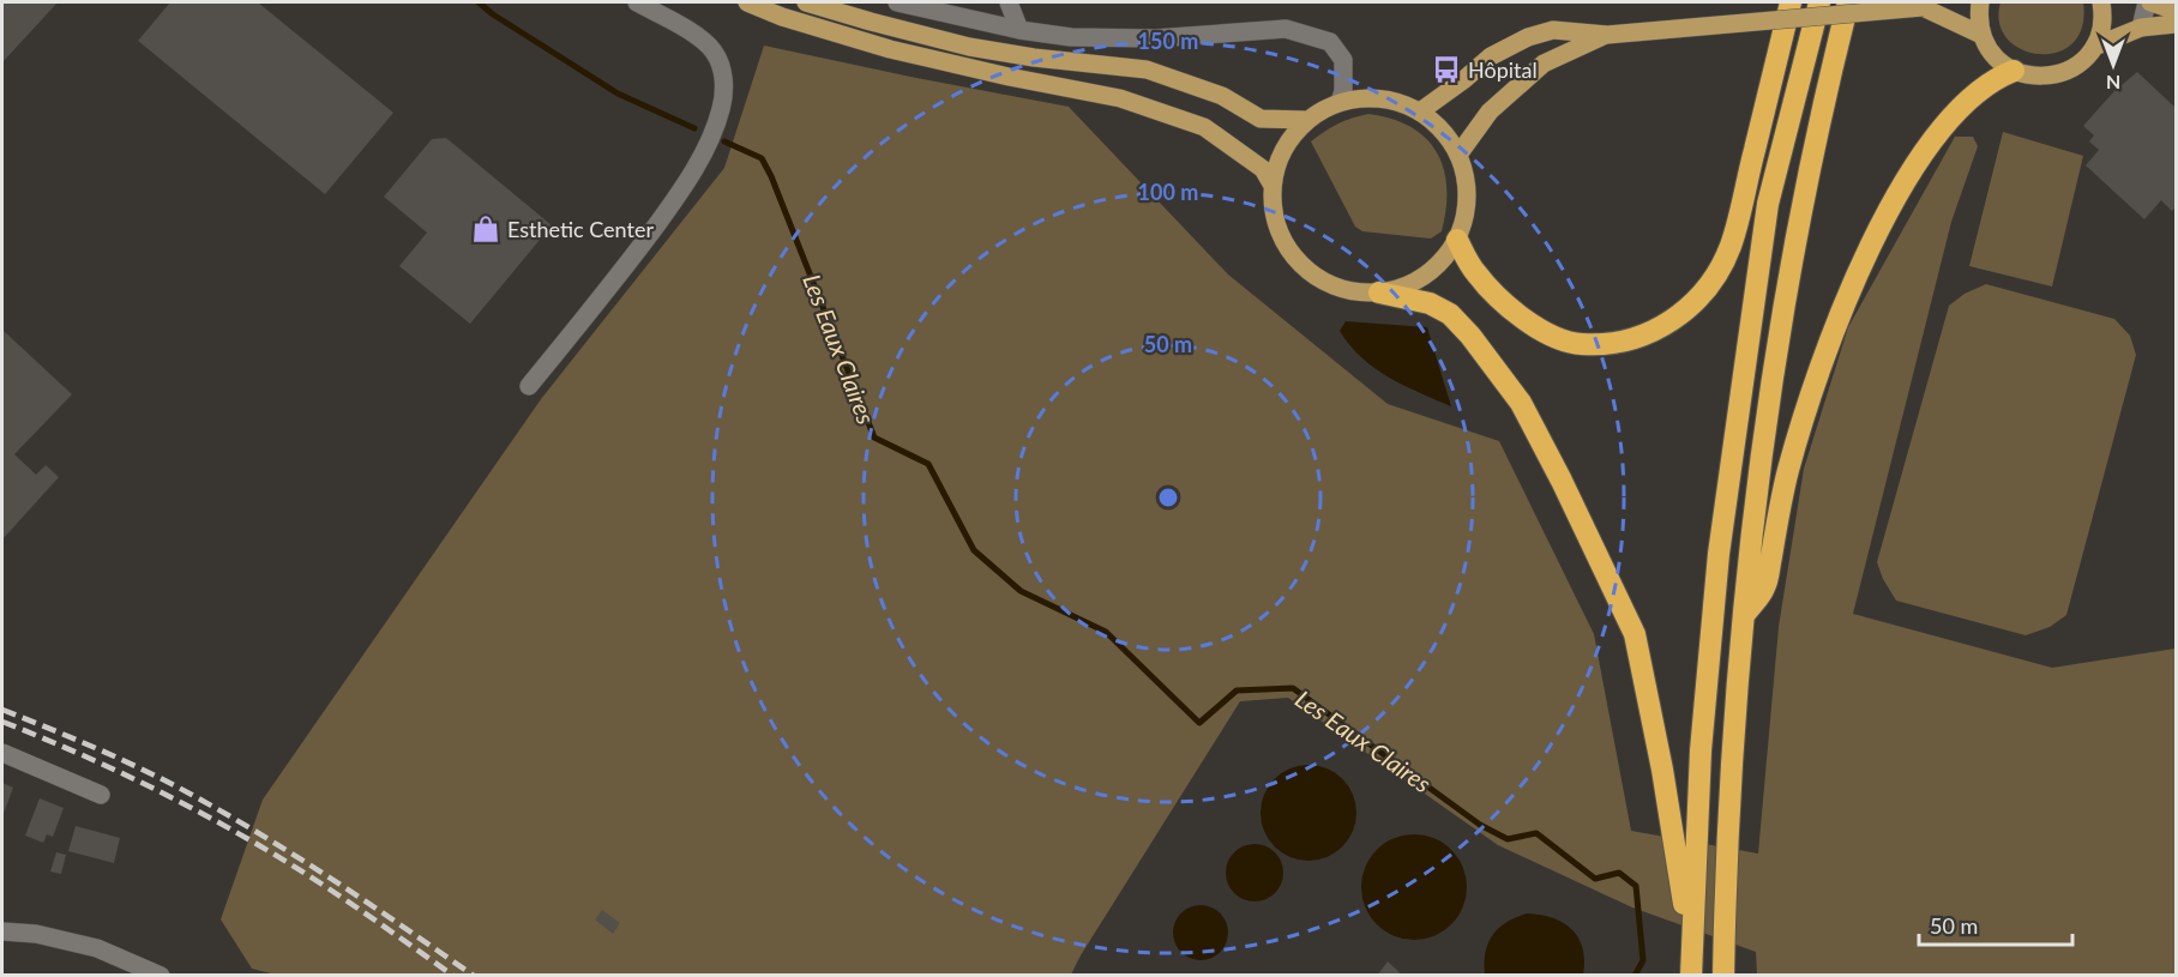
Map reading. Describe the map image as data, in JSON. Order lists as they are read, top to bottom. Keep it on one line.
{"water":["Les Eaux Claires"],"places":{"bus stop":["Hôpital"],"shop":["Esthetic Center"]},"scale_bar":"50 m","north":"bottom","rings":["150 m","100 m","50 m"]}
